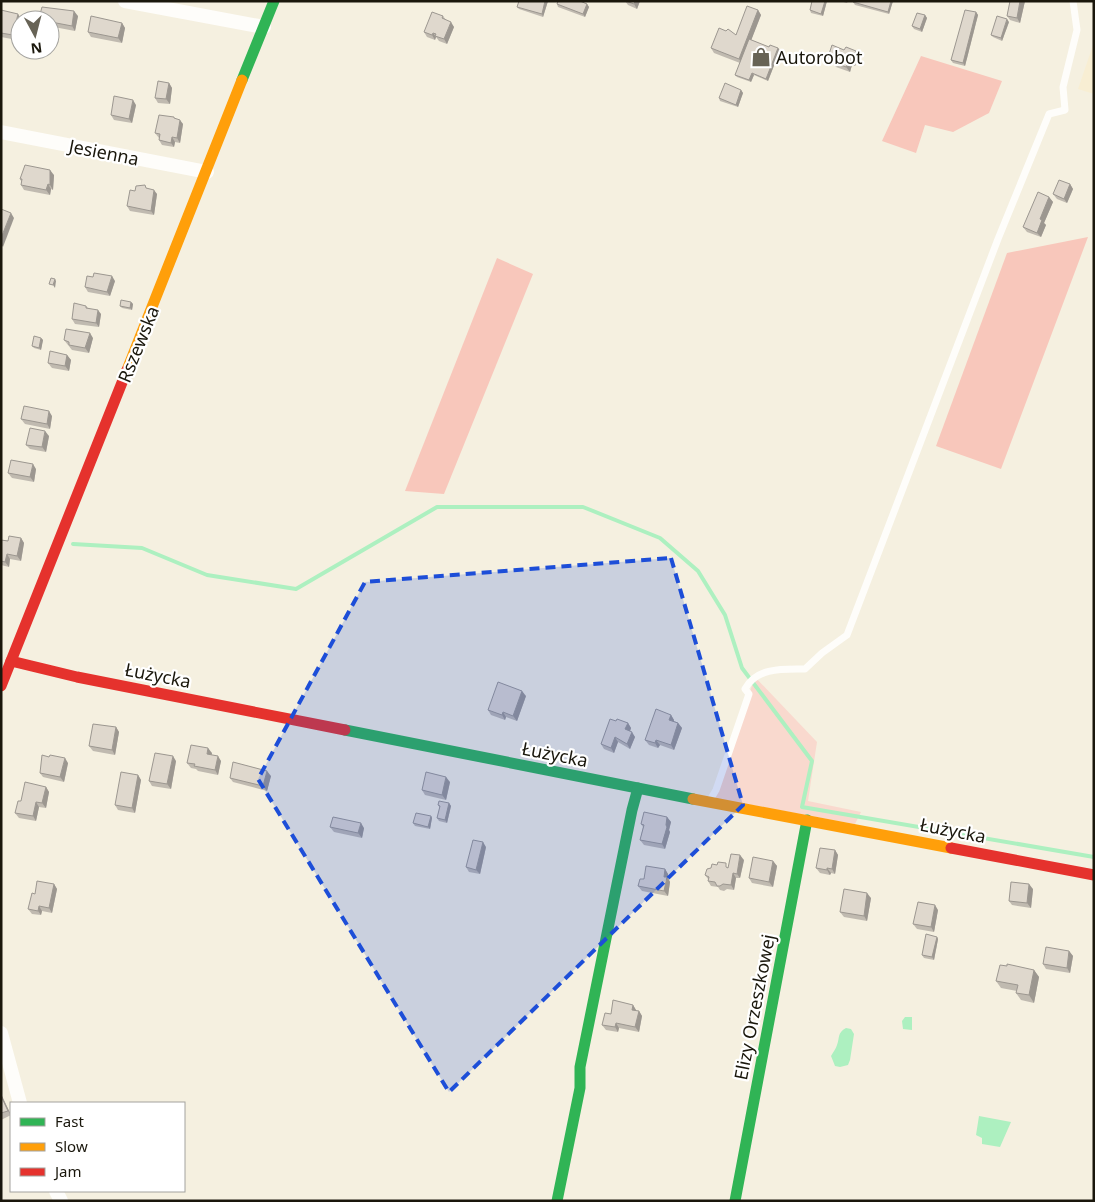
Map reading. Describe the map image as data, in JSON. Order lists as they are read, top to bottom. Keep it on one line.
{"streets":{"street":["Jesienna","Rszewska","Łużycka","Elizy Orzeszkowej"]},"crossings":[["Jesienna","Rszewska"],["Rszewska","Łużycka"],["Łużycka","Elizy Orzeszkowej"]],"places":{"shop":["Autorobot"]},"legend":["Fast","Slow","Jam"],"north":"bottom"}
